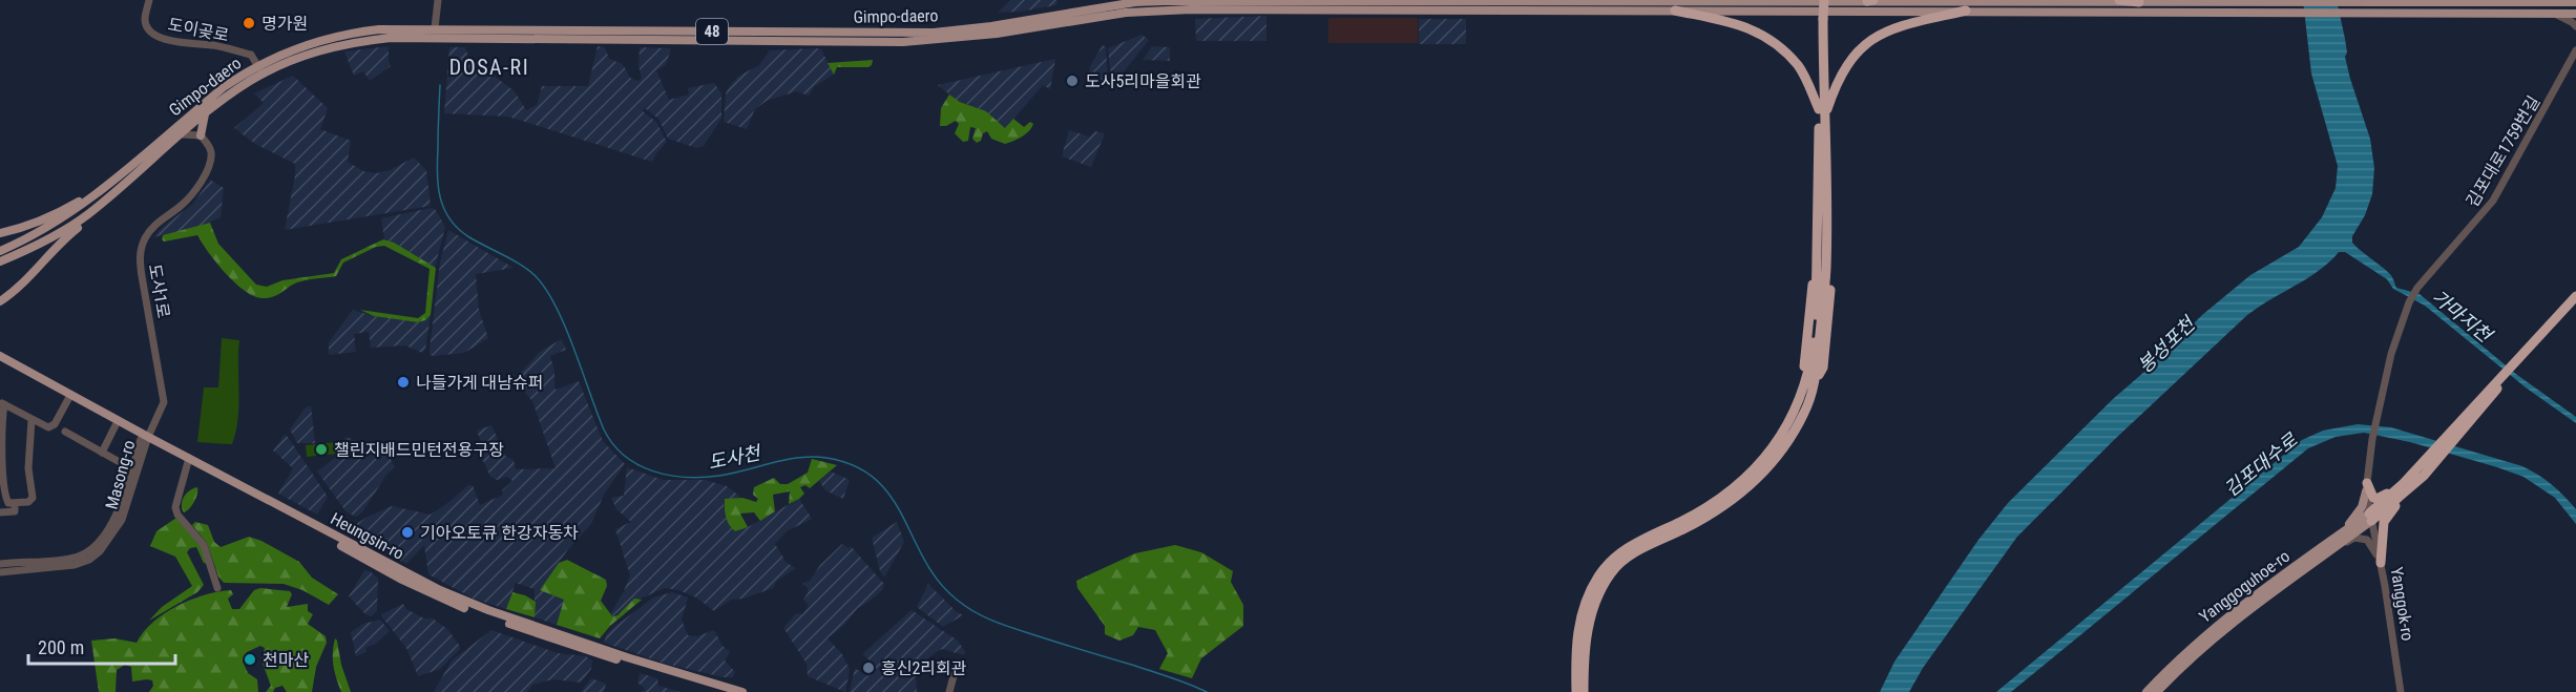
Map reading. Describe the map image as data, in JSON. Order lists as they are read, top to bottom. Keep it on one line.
{"streets":{"main road":["Gimpo-daero","48","Heungsin-ro","Yanggoguhoe-ro"],"street":["도이곶로","김포대로1759번길","도사1로","Masong-ro","Yanggok-ro"]},"crossings":[["Gimpo-daero","도이곶로"],["Gimpo-daero","48"],["도사1로","Masong-ro"],["도사1로","Heungsin-ro"],["Masong-ro","Heungsin-ro"],["Yanggoguhoe-ro","Yanggok-ro"]],"districts":["DOSA-RI"],"water":["가마지천","봉성포천","도사천","김포대수로"],"places":["명가원","도사5리마을회관","나들가게 대남슈퍼","챌린지배드민턴전용구장","기아오토큐 한강자동차","천마산","흥신2리회관"],"scale_bar":"200 m"}
